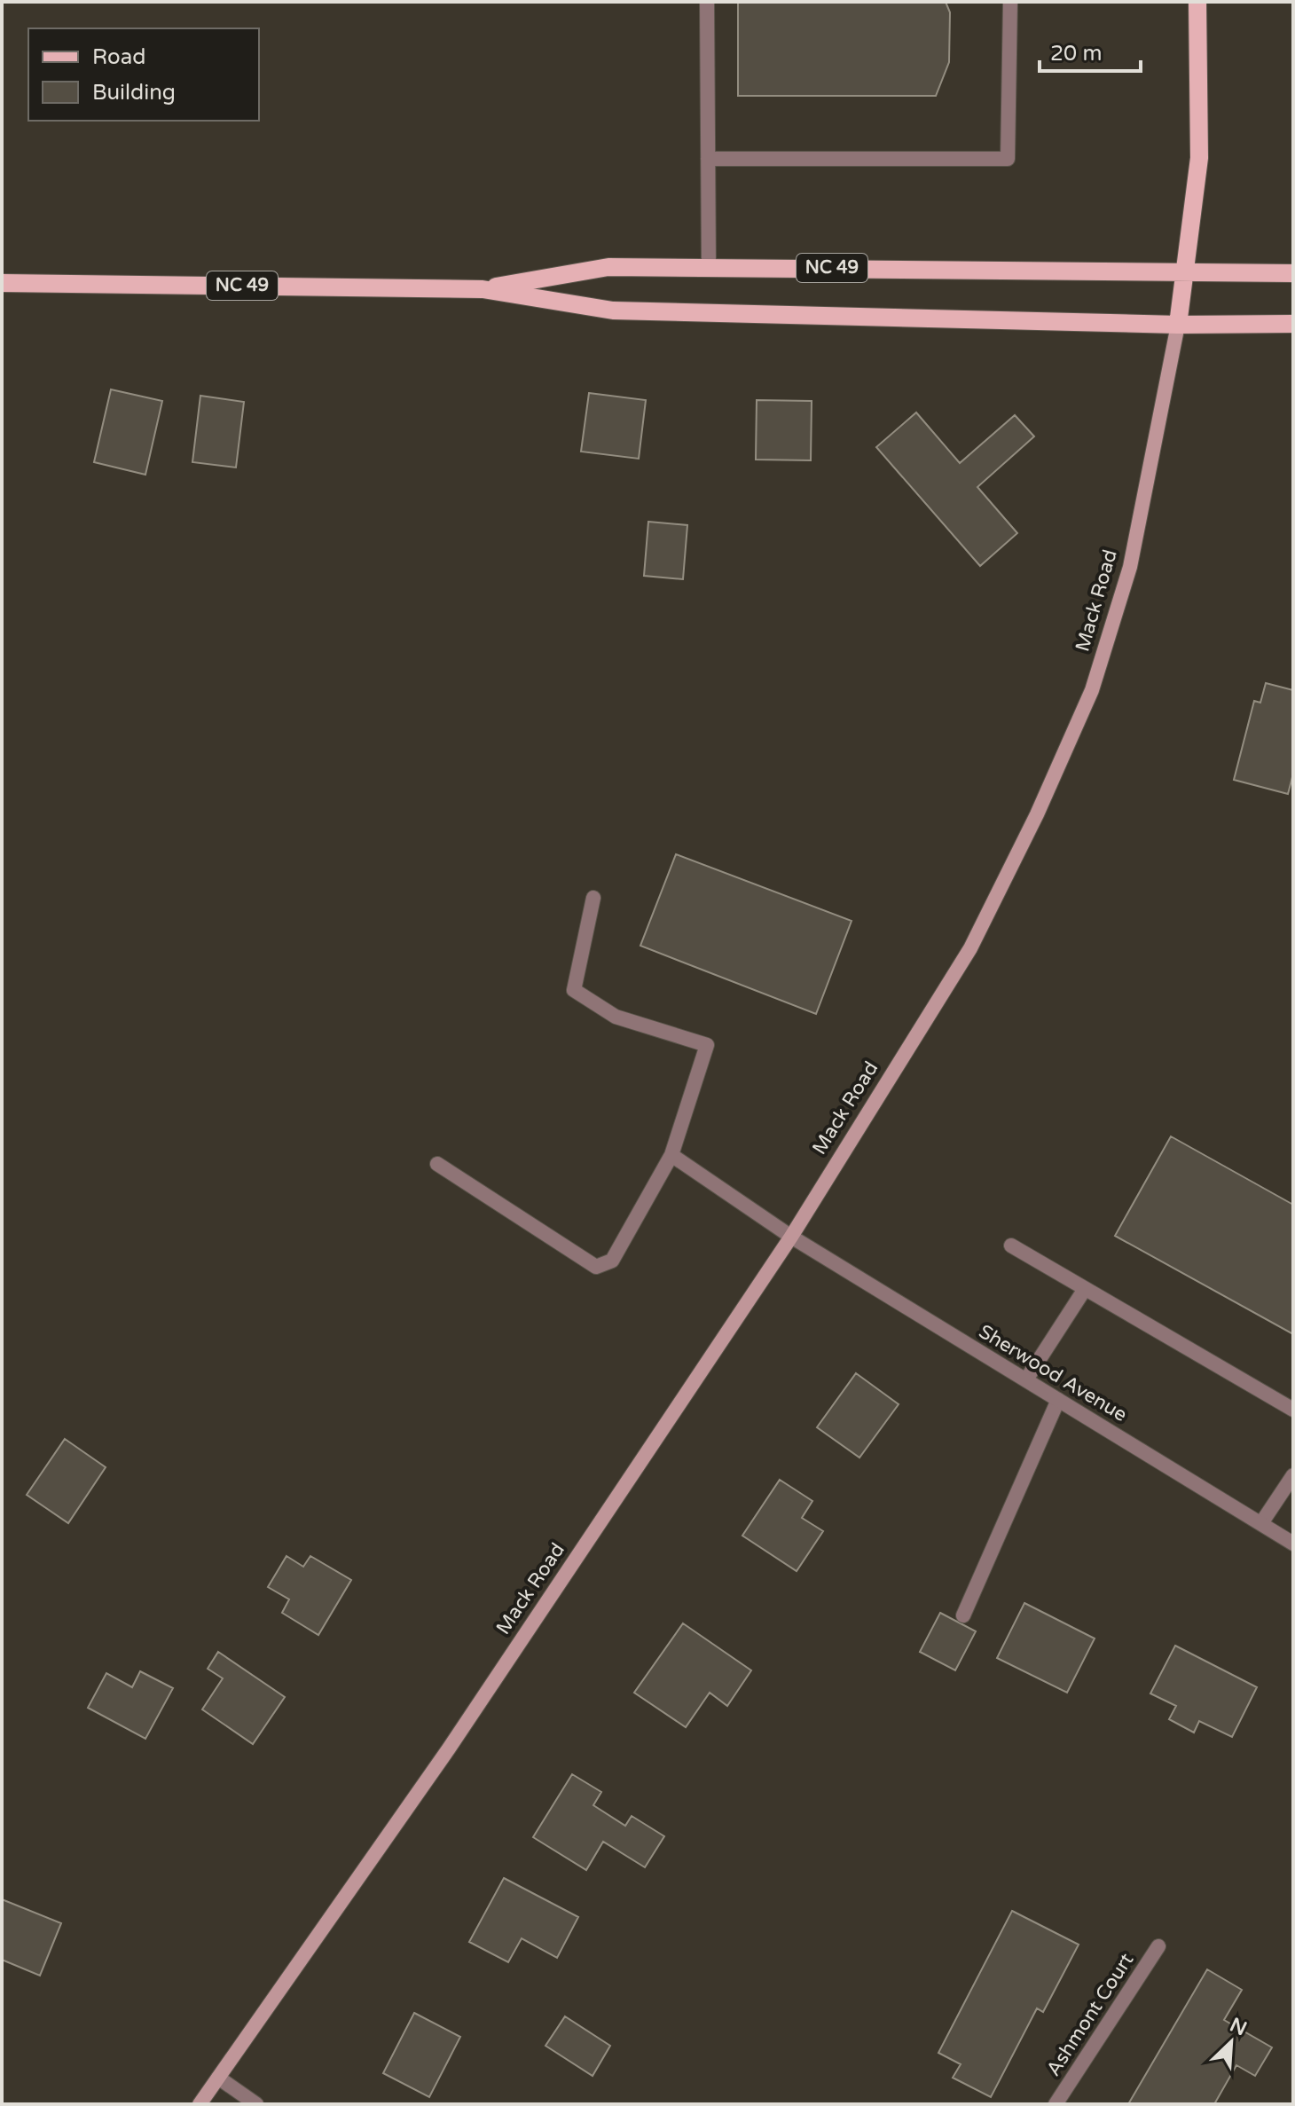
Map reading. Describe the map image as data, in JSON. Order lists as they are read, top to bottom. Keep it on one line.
{"streets":{"main road":["NC 49","Mack Road"],"street":["Sherwood Avenue","Ashmont Court"]},"crossings":[["NC 49","Mack Road"],["Mack Road","Sherwood Avenue"]],"legend":["Road","Building"],"scale_bar":"20 m","north":"top right"}
